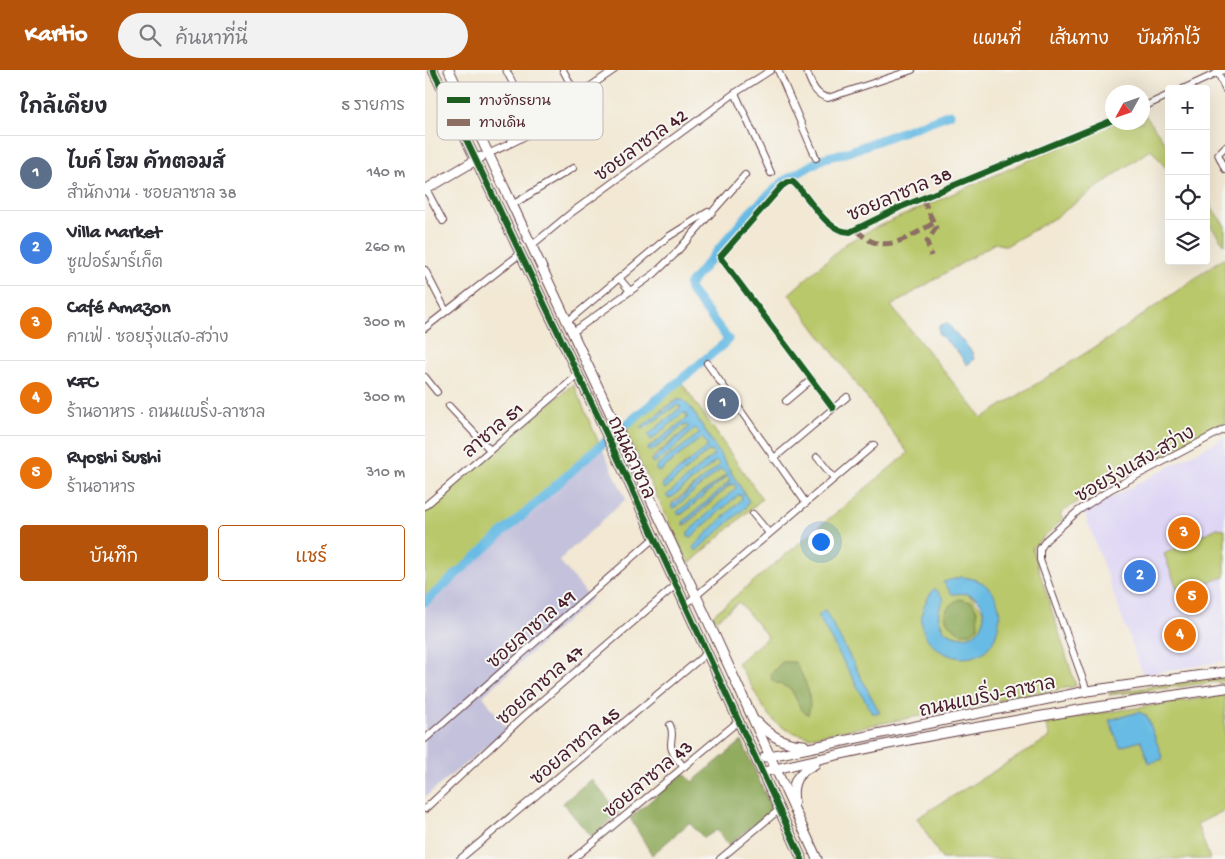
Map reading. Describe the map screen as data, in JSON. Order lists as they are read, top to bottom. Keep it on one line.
{"streets":{"street":["ซอยลาซาล 42","ซอยลาซาล 38","ลาซาล 51","ถนนลาซาล","ซอยรุ่งแสง-สว่าง","ซอยลาซาล 49","ซอยลาซาล 47","ถนนแบริ่ง-ลาซาล","ซอยลาซาล 45","ซอยลาซาล 43"]},"crossings":[["ซอยลาซาล 42","ถนนลาซาล"],["ลาซาล 51","ถนนลาซาล"],["ถนนลาซาล","ซอยลาซาล 49"],["ถนนลาซาล","ซอยลาซาล 47"],["ถนนลาซาล","ถนนแบริ่ง-ลาซาล"],["ถนนลาซาล","ซอยลาซาล 45"],["ถนนลาซาล","ซอยลาซาล 43"],["ซอยรุ่งแสง-สว่าง","ถนนแบริ่ง-ลาซาล"]],"legend":["ทางจักรยาน","ทางเดิน"],"north":"bottom left","page":{"header":"Kartio","search":"ค้นหาที่นี่","nav":["แผนที่","เส้นทาง","บันทึกไว้"],"heading":["ใกล้เคียง","5 รายการ"],"map_buttons":["+","−"],"list":[{"mark":"1","name":"ไบค์ โฮม คัทตอมส์","note":"สำนักงาน · ซอยลาซาล 38","value":"140 m"},{"mark":"2","name":"Villa Market","note":"ซูเปอร์มาร์เก็ต","value":"260 m"},{"mark":"3","name":"Café Amazon","note":"คาเฟ่ · ซอยรุ่งแสง-สว่าง","value":"300 m"},{"mark":"4","name":"KFC","note":"ร้านอาหาร · ถนนแบริ่ง-ลาซาล","value":"300 m"},{"mark":"5","name":"Ryoshi Sushi","note":"ร้านอาหาร","value":"310 m"}],"pins":["1","3","2","5","4"],"buttons":["บันทึก","แชร์"]}}
